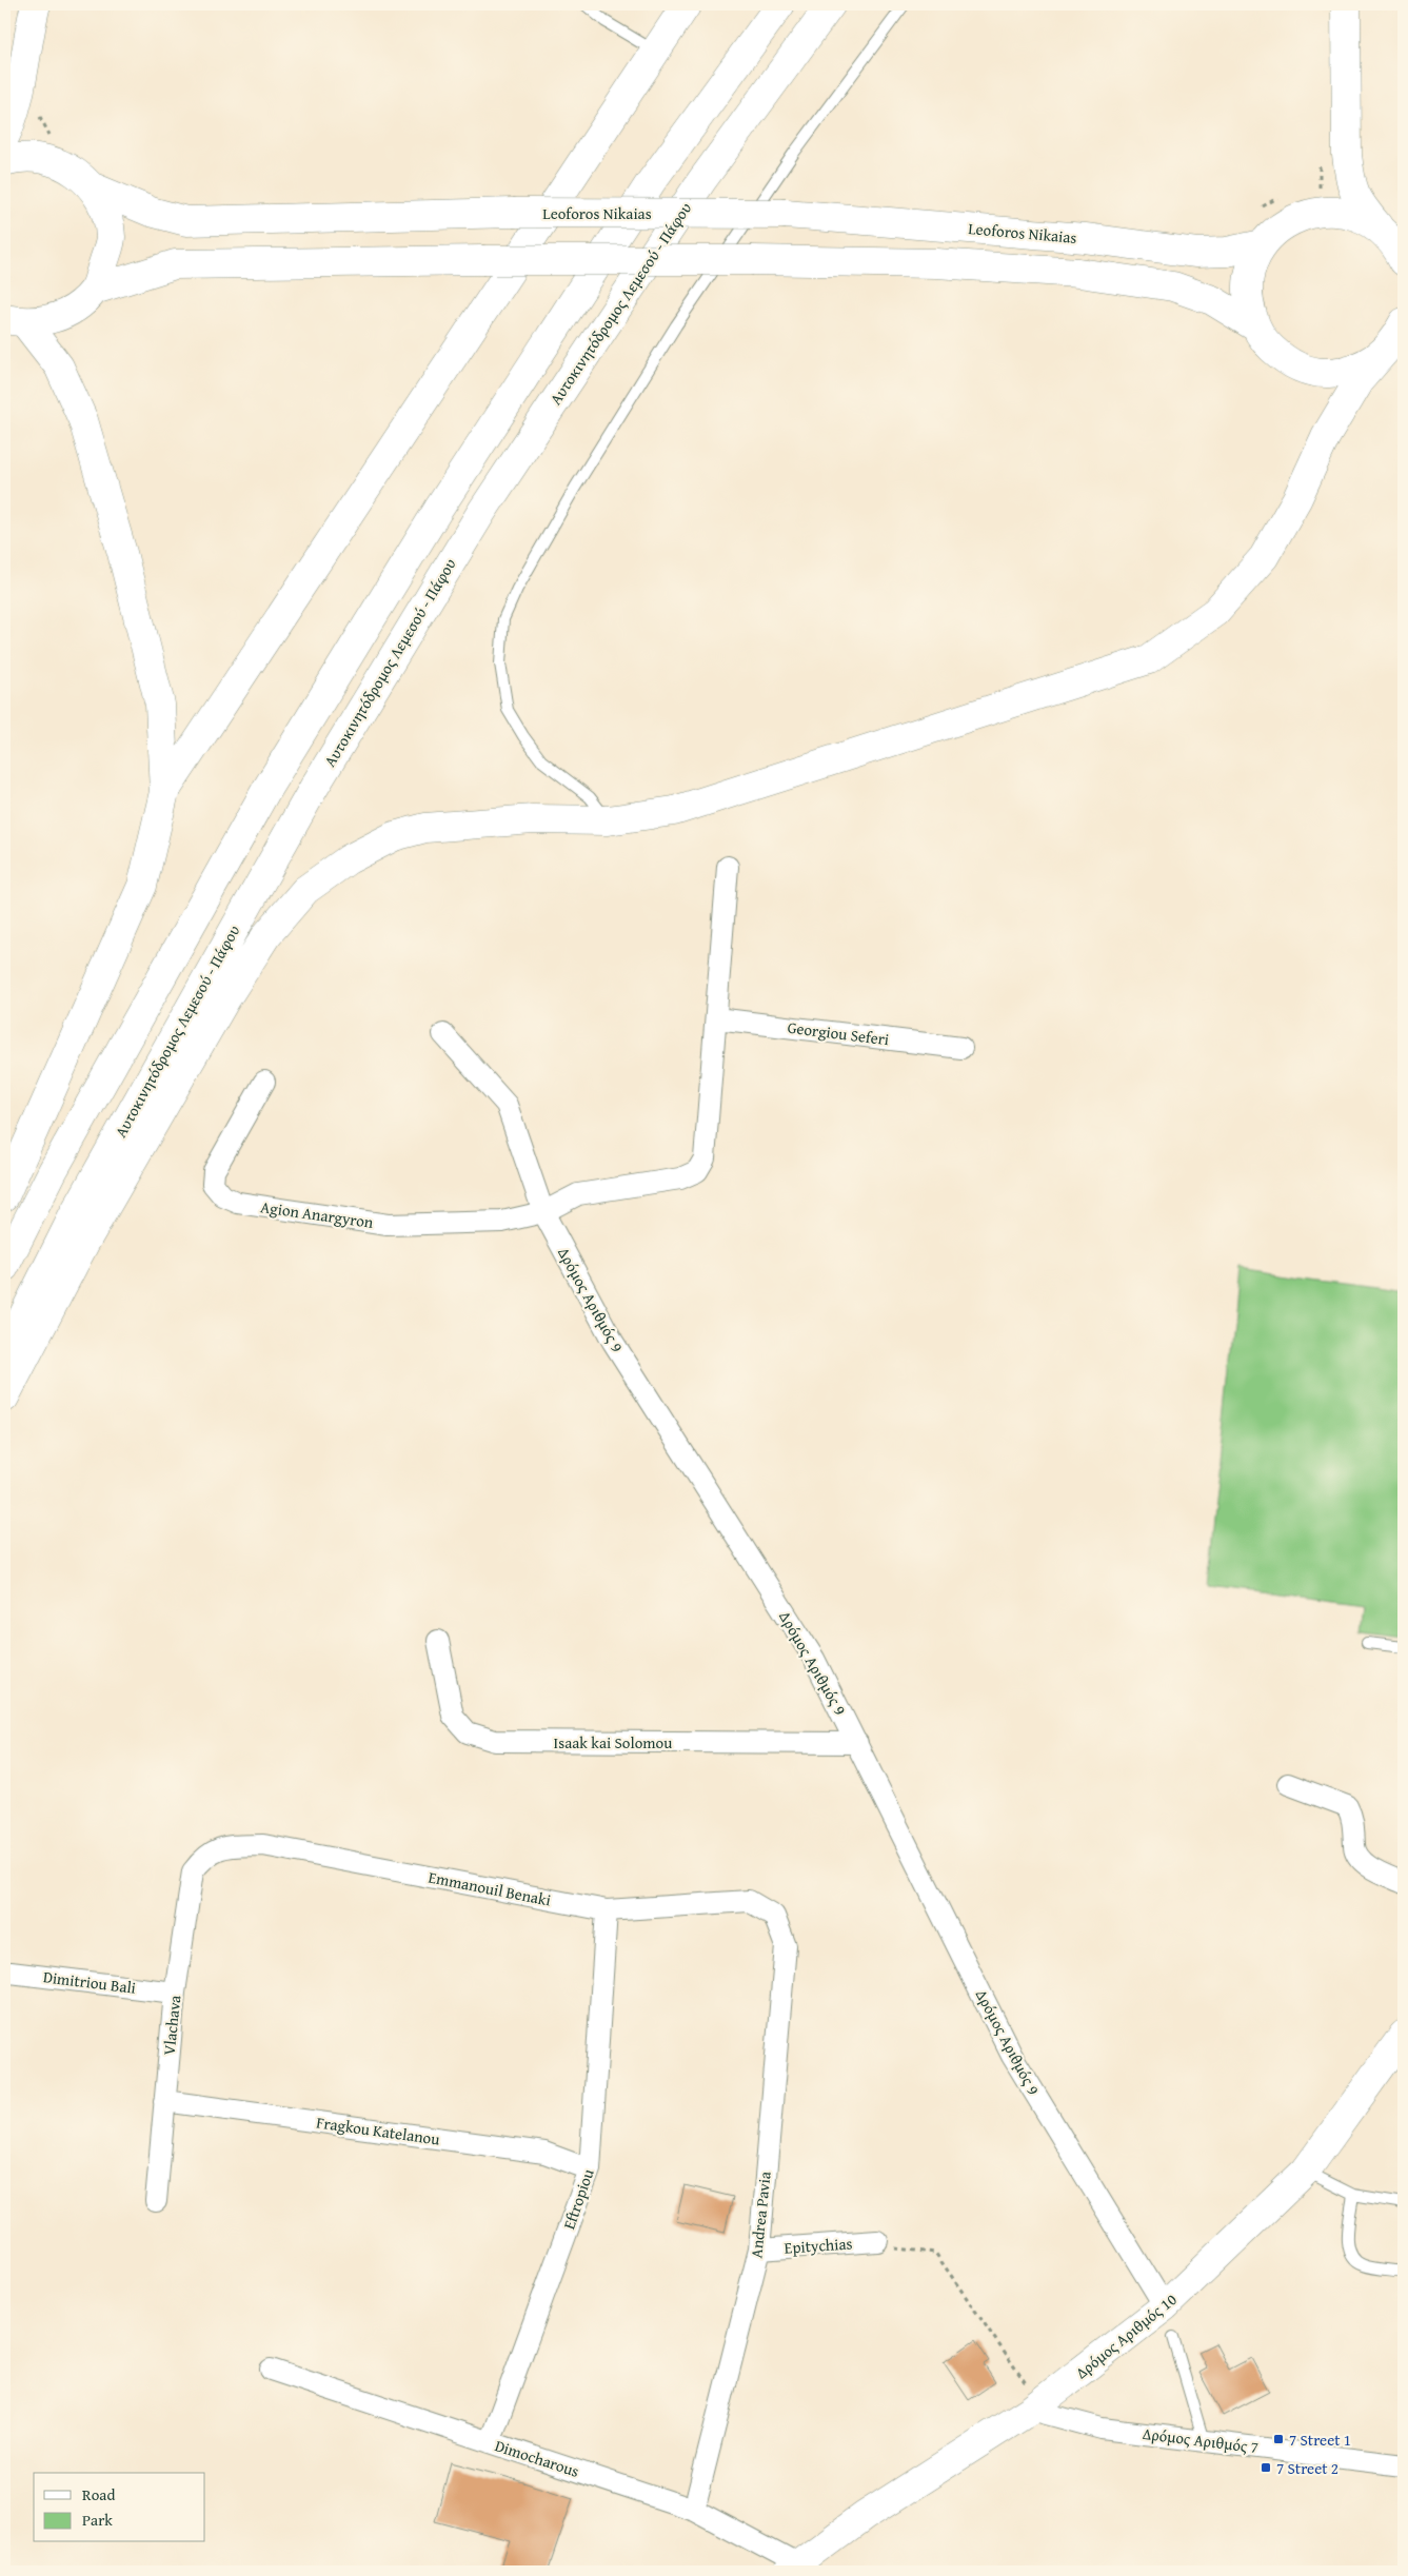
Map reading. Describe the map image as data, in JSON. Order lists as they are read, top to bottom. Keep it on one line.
{"streets":{"main road":["Leoforos Nikaias","Αυτοκινητόδρομος Λεμεσού - Πάφου","Δρόμος Αριθμός 10"],"street":["Georgiou Seferi","Agion Anargyron","Δρόμος Αριθμός 9","Isaak kai Solomou","Emmanouil Benaki","Dimitriou Bali","Vlachava","Fragkou Katelanou","Eftropiou","Andrea Pavia","Epitychias","Δρόμος Αριθμός 7","Dimocharous"]},"crossings":[["Georgiou Seferi","Agion Anargyron"],["Agion Anargyron","Δρόμος Αριθμός 9"],["Δρόμος Αριθμός 9","Isaak kai Solomou"],["Δρόμος Αριθμός 9","Δρόμος Αριθμός 10"],["Emmanouil Benaki","Vlachava"],["Emmanouil Benaki","Eftropiou"],["Emmanouil Benaki","Andrea Pavia"],["Dimitriou Bali","Vlachava"],["Vlachava","Fragkou Katelanou"],["Fragkou Katelanou","Eftropiou"],["Eftropiou","Dimocharous"],["Andrea Pavia","Epitychias"],["Andrea Pavia","Dimocharous"],["Δρόμος Αριθμός 10","Δρόμος Αριθμός 7"],["Δρόμος Αριθμός 10","Dimocharous"]],"places":{"transit":["7 Street 1","7 Street 2"]},"legend":["Road","Park"]}
